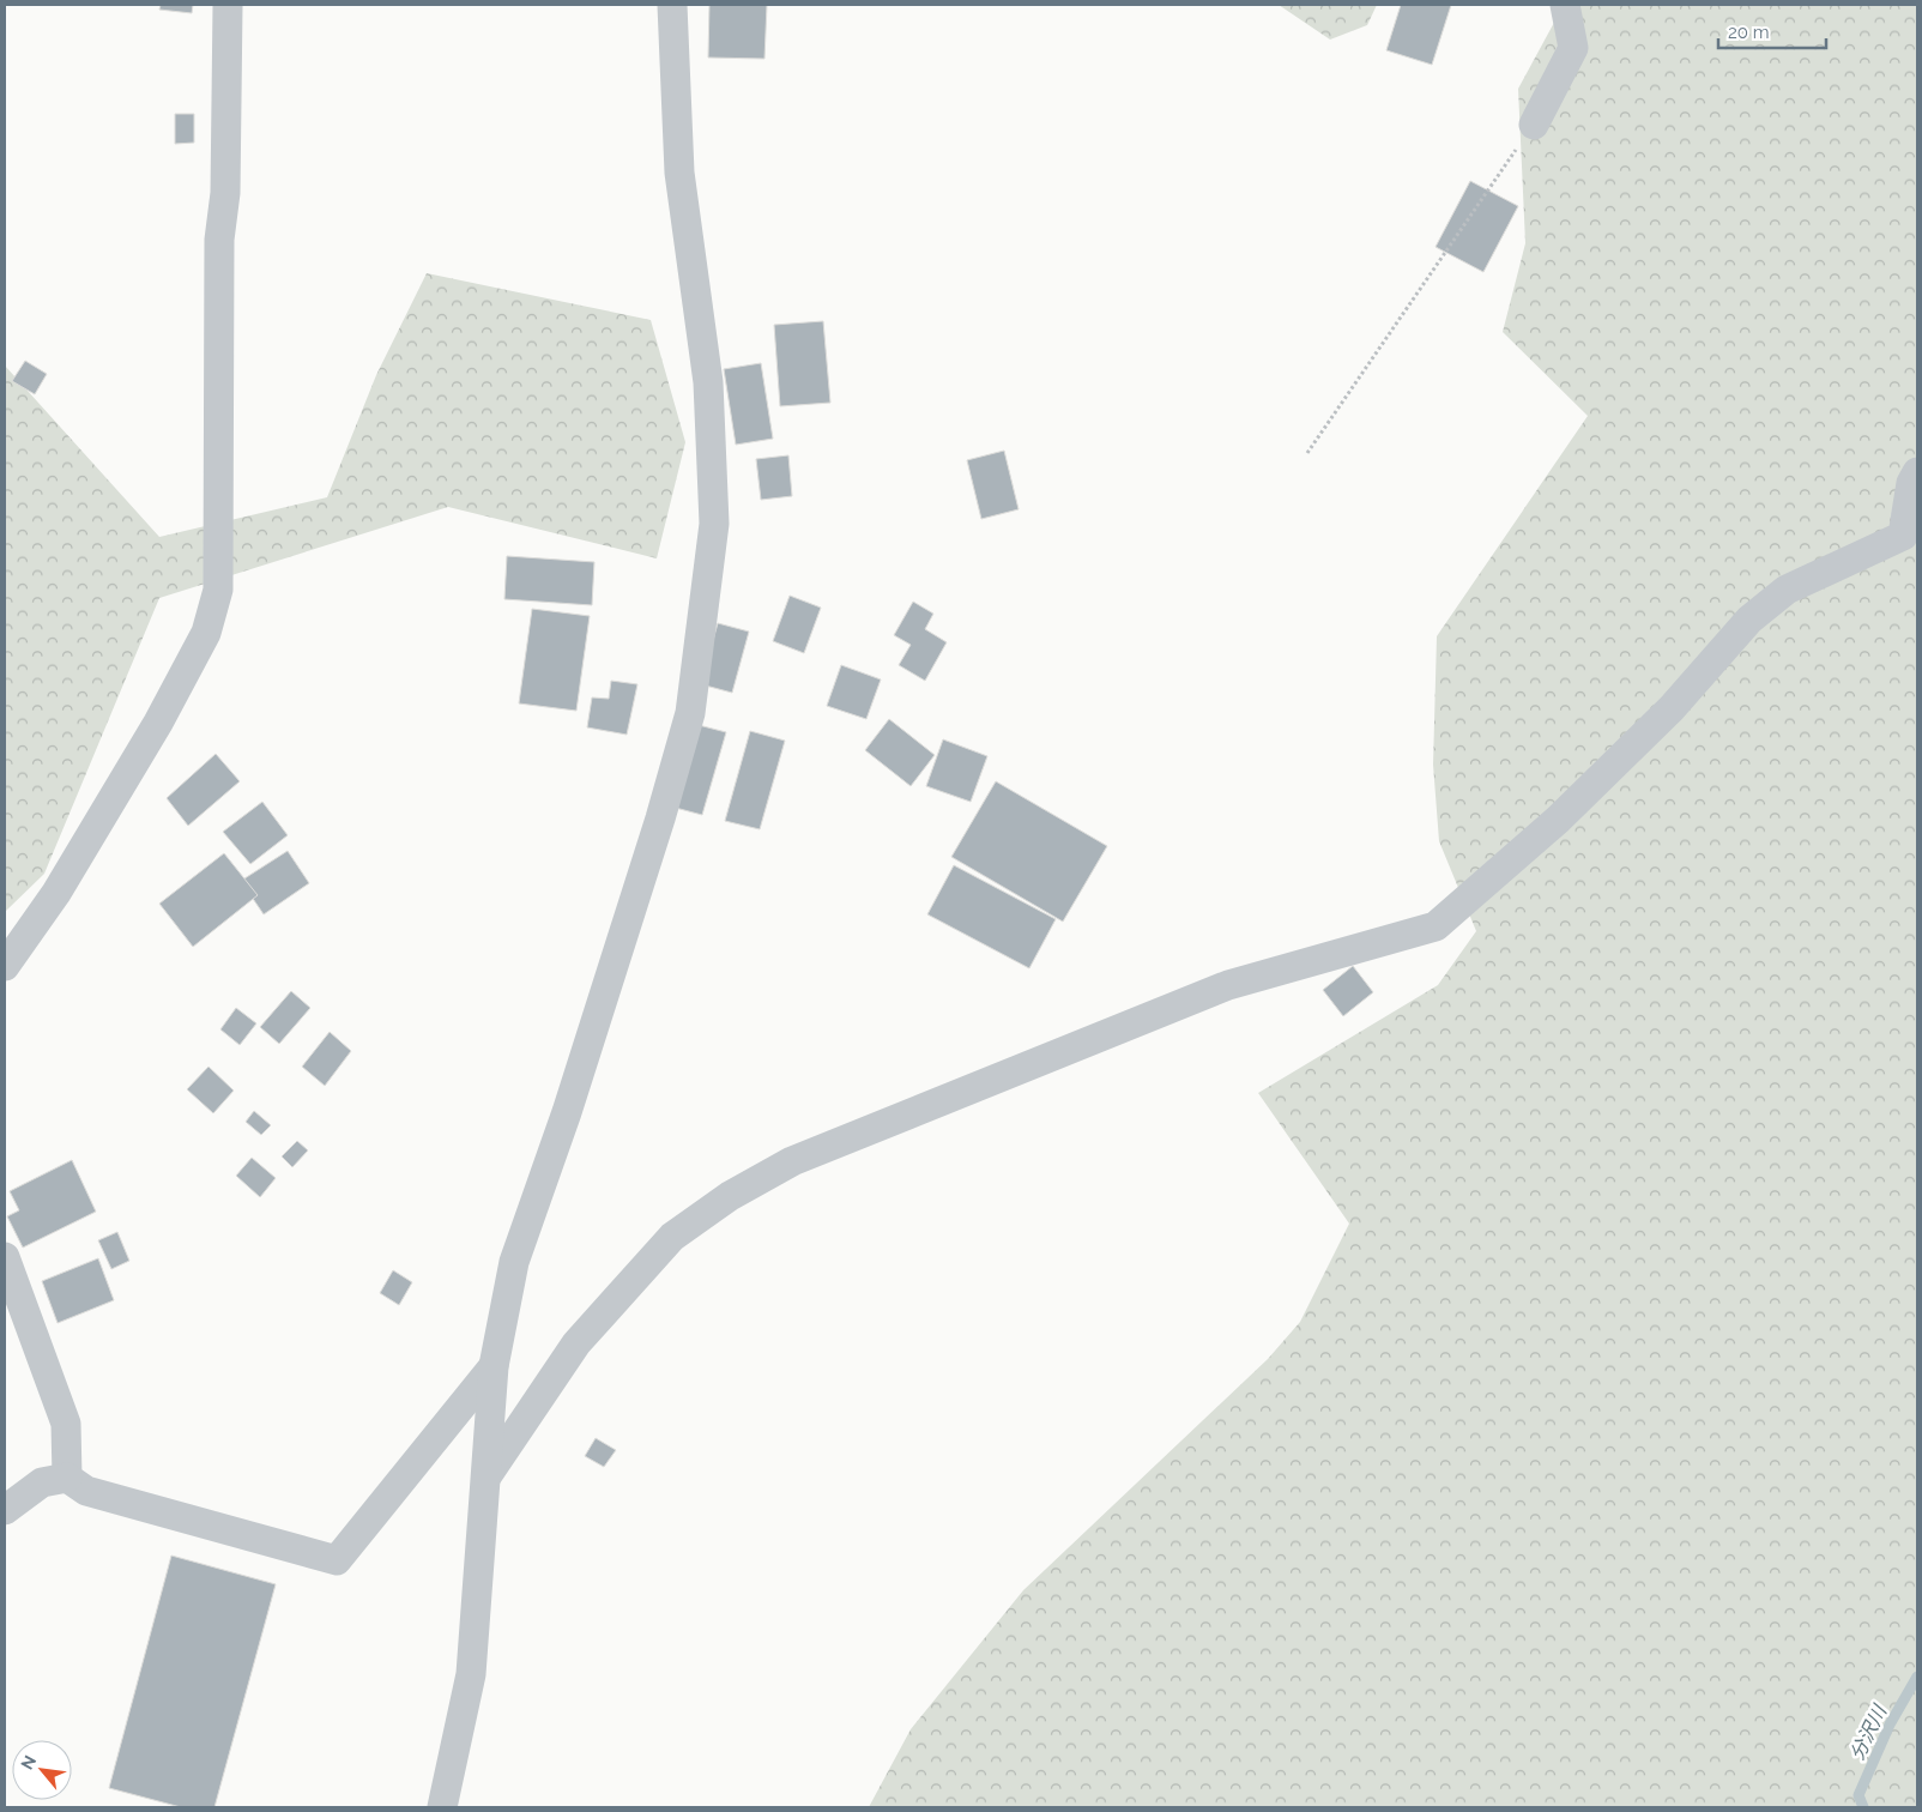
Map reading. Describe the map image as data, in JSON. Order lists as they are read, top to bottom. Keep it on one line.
{"water":["分沢川"],"scale_bar":"20 m","north":"top left"}
